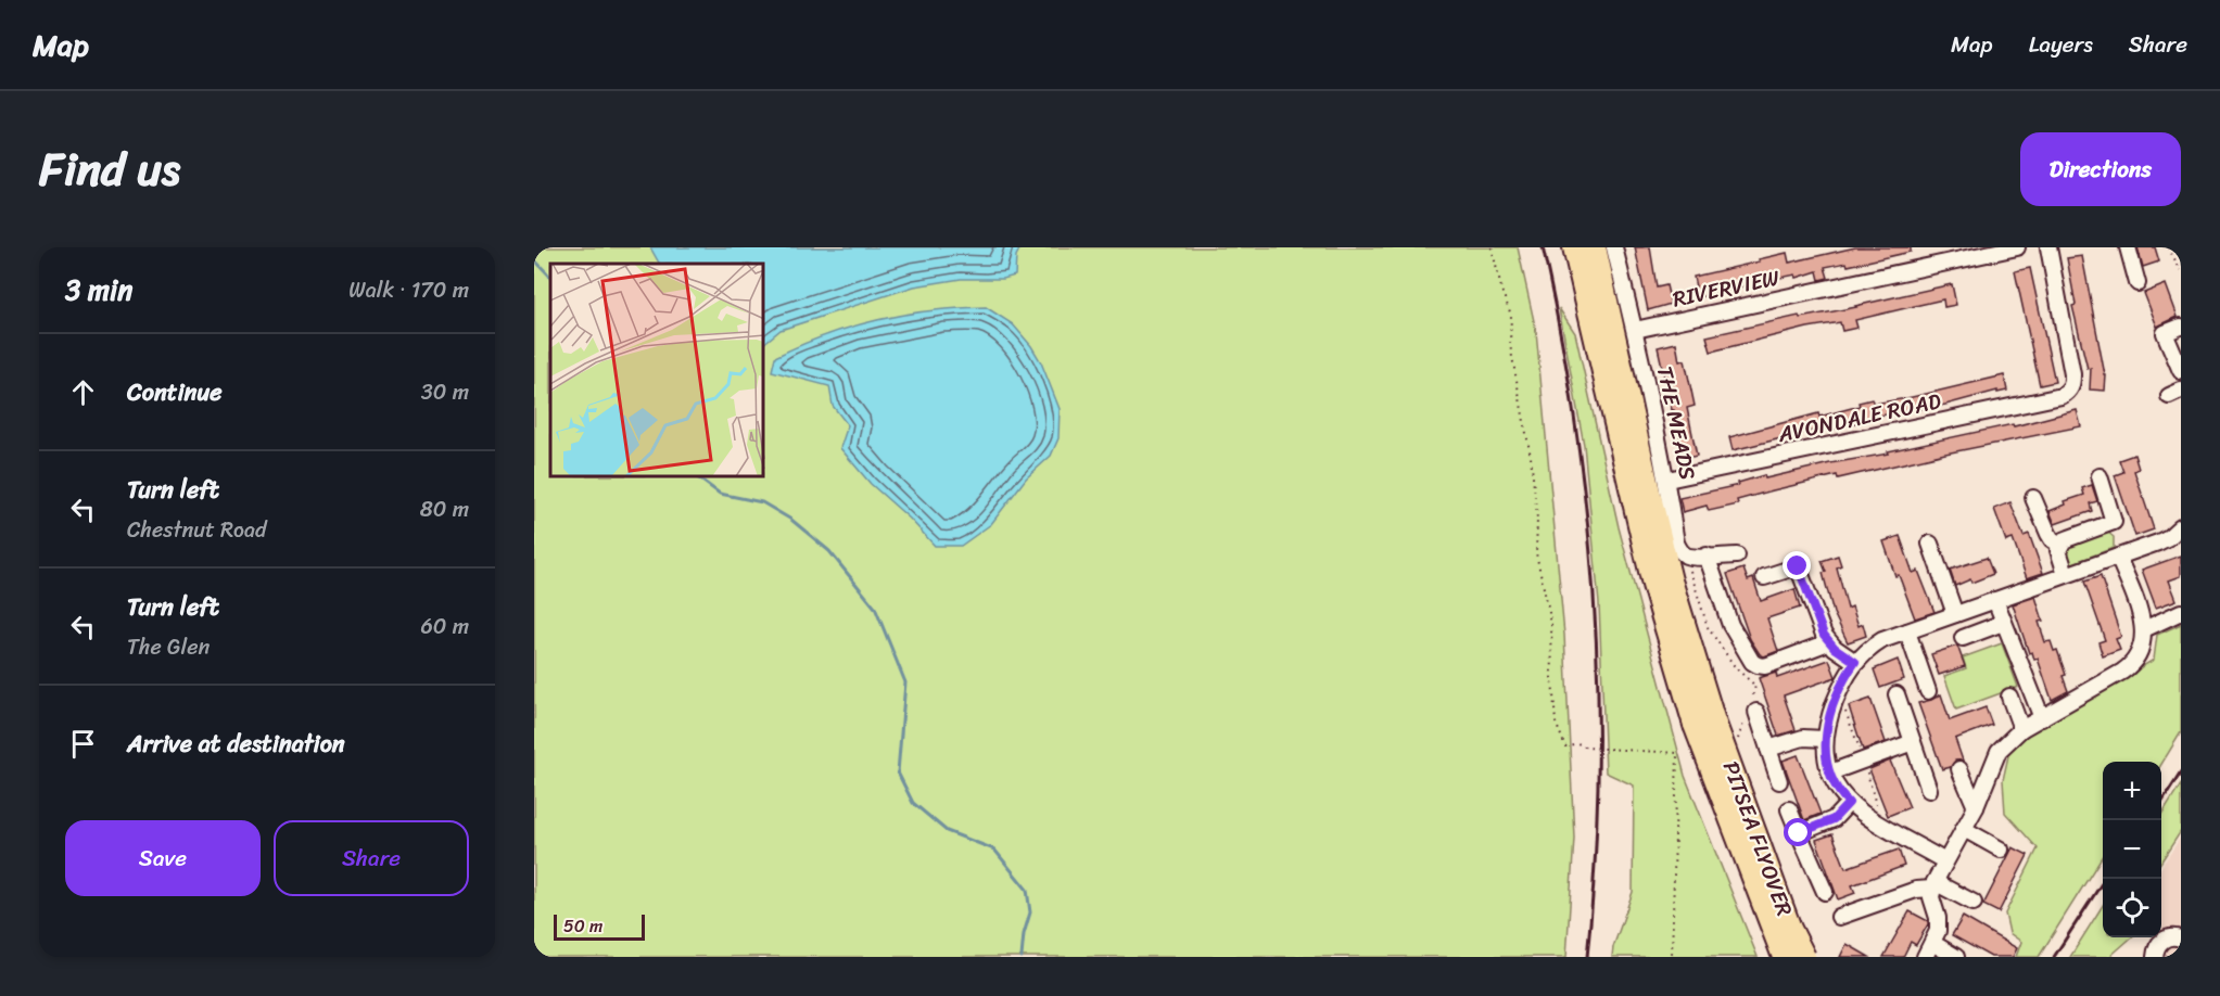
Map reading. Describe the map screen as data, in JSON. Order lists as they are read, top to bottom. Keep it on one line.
{"streets":{"highway":["PITSEA FLYOVER"],"street":["RIVERVIEW","AVONDALE ROAD","THE MEADS"]},"crossings":[["RIVERVIEW","THE MEADS"],["AVONDALE ROAD","THE MEADS"]],"scale_bar":"50 m","page":{"header":"Map","nav":["Map","Layers","Share"],"title":"Find us","buttons":["Directions",["Save","Share"]],"heading":["3 min","Walk · 170 m"],"list":[["Continue","30 m"],["Turn left","Chestnut Road","80 m"],["Turn left","The Glen","60 m"],"Arrive at destination"],"map_buttons":["+","−"],"scale":"50 m"}}
